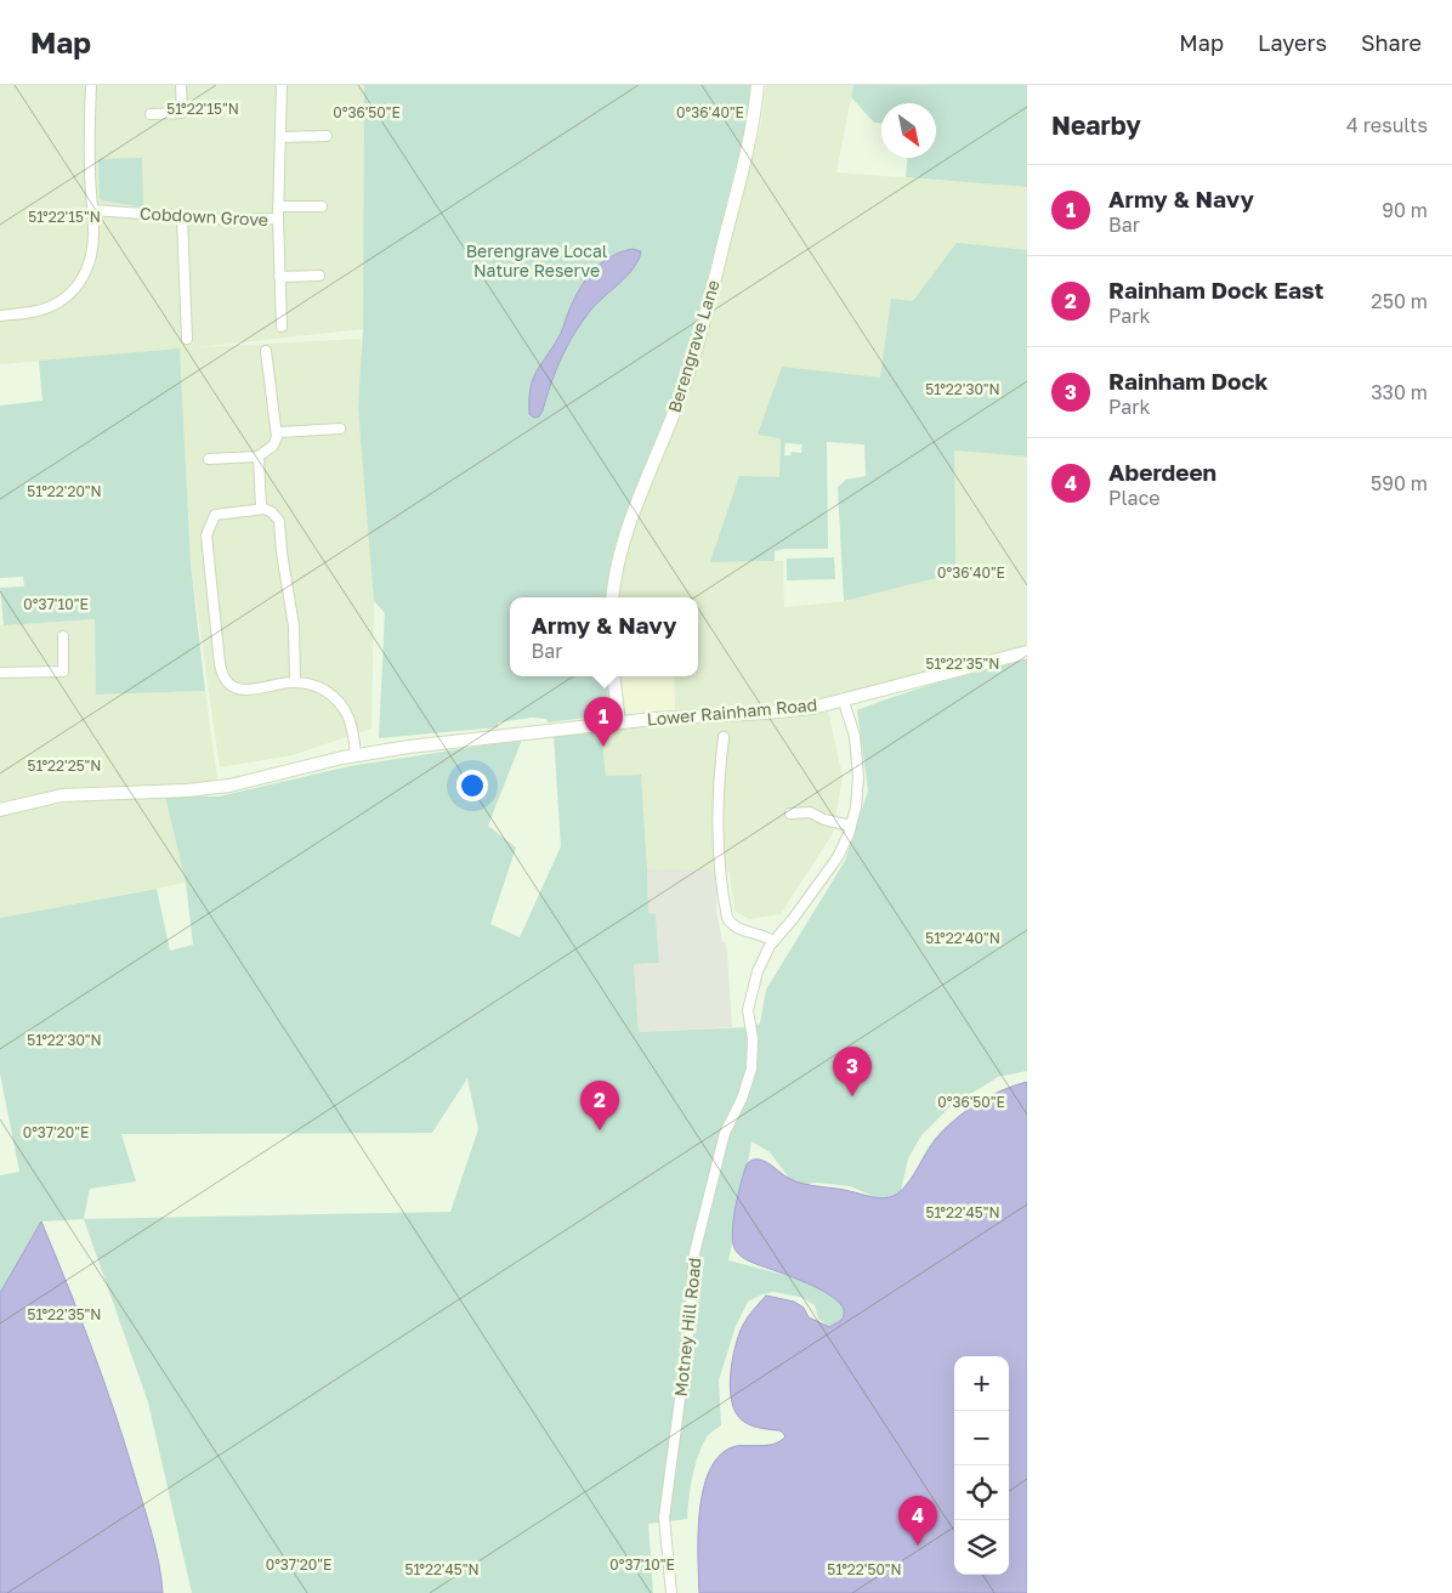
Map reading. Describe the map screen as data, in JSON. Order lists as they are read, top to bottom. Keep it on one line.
{"streets":{"main road":["Berengrave Lane","Lower Rainham Road"],"street":["Cobdown Grove","Motney Hill Road"]},"crossings":[["Lower Rainham Road","Motney Hill Road"]],"parks":["Berengrave Local Nature Reserve"],"north":"bottom right","page":{"header":"Map","nav":["Map","Layers","Share"],"heading":["Nearby","4 results"],"list":[{"mark":"1","name":"Army & Navy","note":"Bar","value":"90 m"},{"mark":"2","name":"Rainham Dock East","note":"Park","value":"250 m"},{"mark":"3","name":"Rainham Dock","note":"Park","value":"330 m"},{"mark":"4","name":"Aberdeen","note":"Place","value":"590 m"}],"popup":["Army & Navy","Bar"],"pins":["1","3","2","4"],"map_buttons":["+","−"]},"coordinates":["51°22'15\"N","0°36'50\"E","0°36'40\"E","51°22'30\"N","51°22'20\"N","0°37'10\"E","51°22'35\"N","51°22'25\"N","51°22'40\"N","0°37'20\"E","51°22'45\"N","51°22'50\"N"]}
